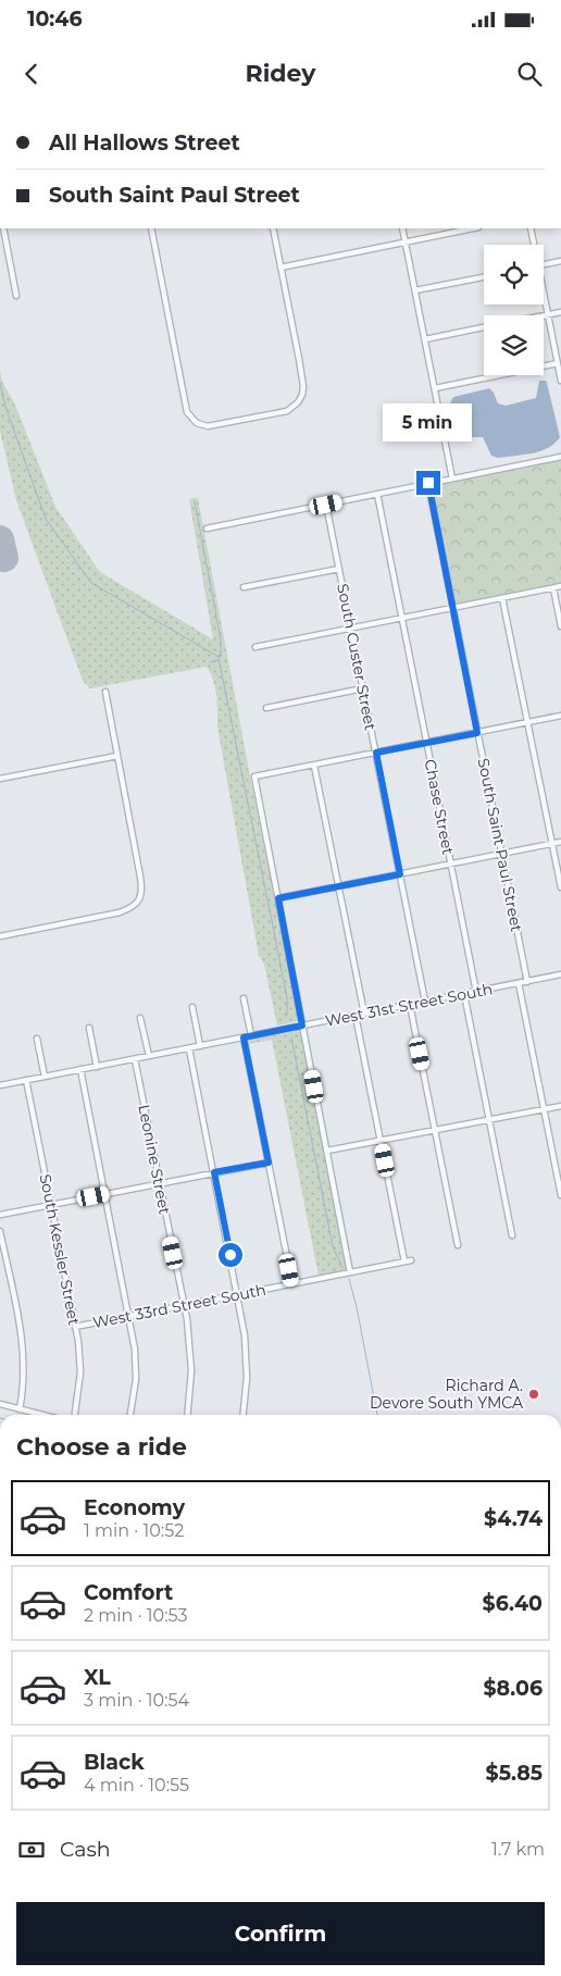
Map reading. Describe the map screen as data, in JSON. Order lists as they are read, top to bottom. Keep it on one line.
{"streets":{"street":["South Custer Street","Chase Street","South Saint Paul Street","West 31st Street South","Leonine Street","South Kessler Street","West 33rd Street South"]},"crossings":[["South Custer Street","West 31st Street South"],["Chase Street","West 31st Street South"],["South Saint Paul Street","West 31st Street South"],["West 31st Street South","Leonine Street"],["West 31st Street South","South Kessler Street"],["Leonine Street","West 33rd Street South"],["South Kessler Street","West 33rd Street South"]],"places":["Richard A. Devore South YMCA"],"page":{"status":"10:46","header":"Ridey","banner":["All Hallows Street","South Saint Paul Street"],"bubble":"5 min","heading":"Choose a ride","list":[{"name":"Economy","note":"1 min · 10:52","value":"$4.74"},{"name":"Comfort","note":"2 min · 10:53","value":"$6.40"},{"name":"XL","note":"3 min · 10:54","value":"$8.06"},{"name":"Black","note":"4 min · 10:55","value":"$5.85"}],"pay":["Cash","1.7 km"],"buttons":"Confirm"}}
